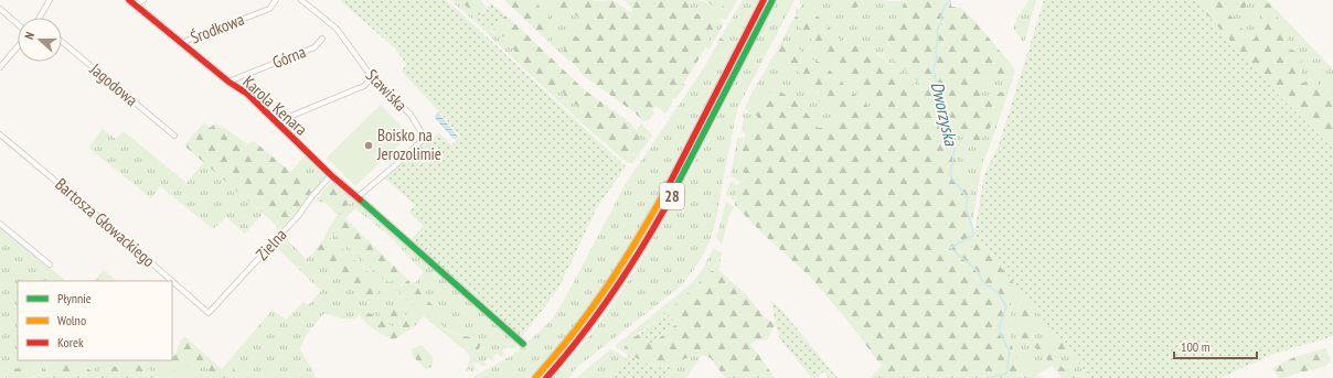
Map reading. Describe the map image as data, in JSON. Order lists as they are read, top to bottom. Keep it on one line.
{"streets":{"main road":["Karola Kenara","28"],"street":["Środkowa","Górna","Jagodowa","Stawiska","Bartosza Głowackiego","Zielna"]},"crossings":[["Środkowa","Karola Kenara"],["Górna","Karola Kenara"],["Stawiska","Karola Kenara"],["Karola Kenara","Zielna"],["Bartosza Głowackiego","Zielna"]],"water":["Dworzyska"],"places":["Boisko na Jerozolimie"],"legend":["Płynnie","Wolno","Korek"],"scale_bar":"100 m","north":"left"}
